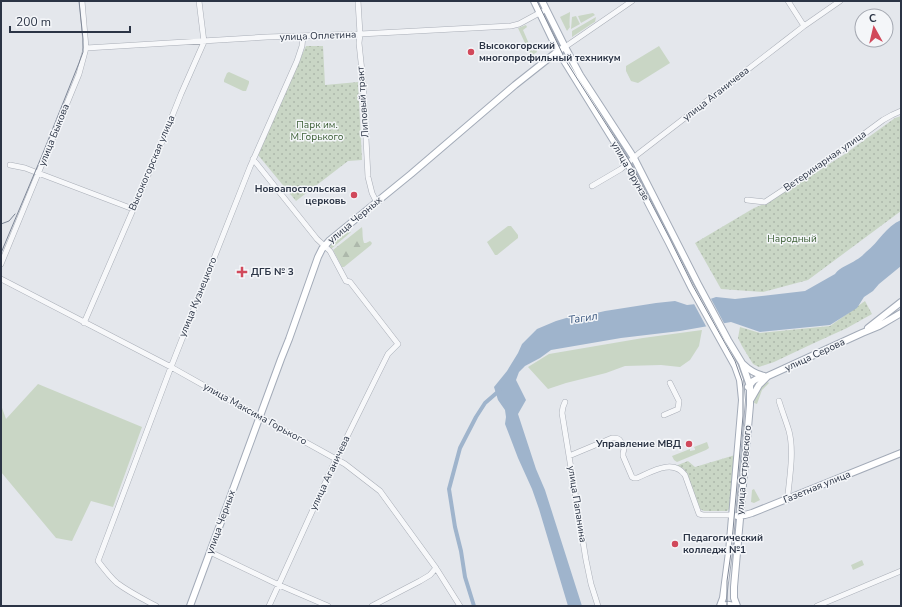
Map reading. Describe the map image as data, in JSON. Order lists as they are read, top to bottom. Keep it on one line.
{"streets":{"main road":["улица Фрунзе","улица Черных","улица Серова","улица Островского","Газетная улица"],"street":["улица Оплетина","улица Аганичева","Липовый тракт","улица Быкова","Ветеринарная улица","Высокогорская улица","улица Кузнецкого","улица Максима Горького","улица Папанина"]},"crossings":[["улица Оплетина","Липовый тракт"],["улица Оплетина","улица Быкова"],["улица Оплетина","Высокогорская улица"],["улица Оплетина","улица Фрунзе"],["улица Оплетина","улица Кузнецкого"],["улица Аганичева","улица Фрунзе"],["улица Аганичева","улица Черных"],["улица Аганичева","улица Максима Горького"],["Липовый тракт","улица Черных"],["Высокогорская улица","улица Максима Горького"],["улица Фрунзе","улица Черных"],["улица Фрунзе","улица Островского"],["улица Черных","улица Максима Горького"],["улица Кузнецкого","улица Максима Горького"],["улица Серова","улица Островского"],["улица Островского","Газетная улица"]],"water":["Тагил"],"parks":["Парк им. М.Горького","Народный"],"places":{"other":["Высокогорский многопрофильный техникум","Новоапостольская церковь","Управление МВД","Педагогический колледж №1"],"health":["ДГБ № 3"]},"scale_bar":"200 m","north":"top"}
